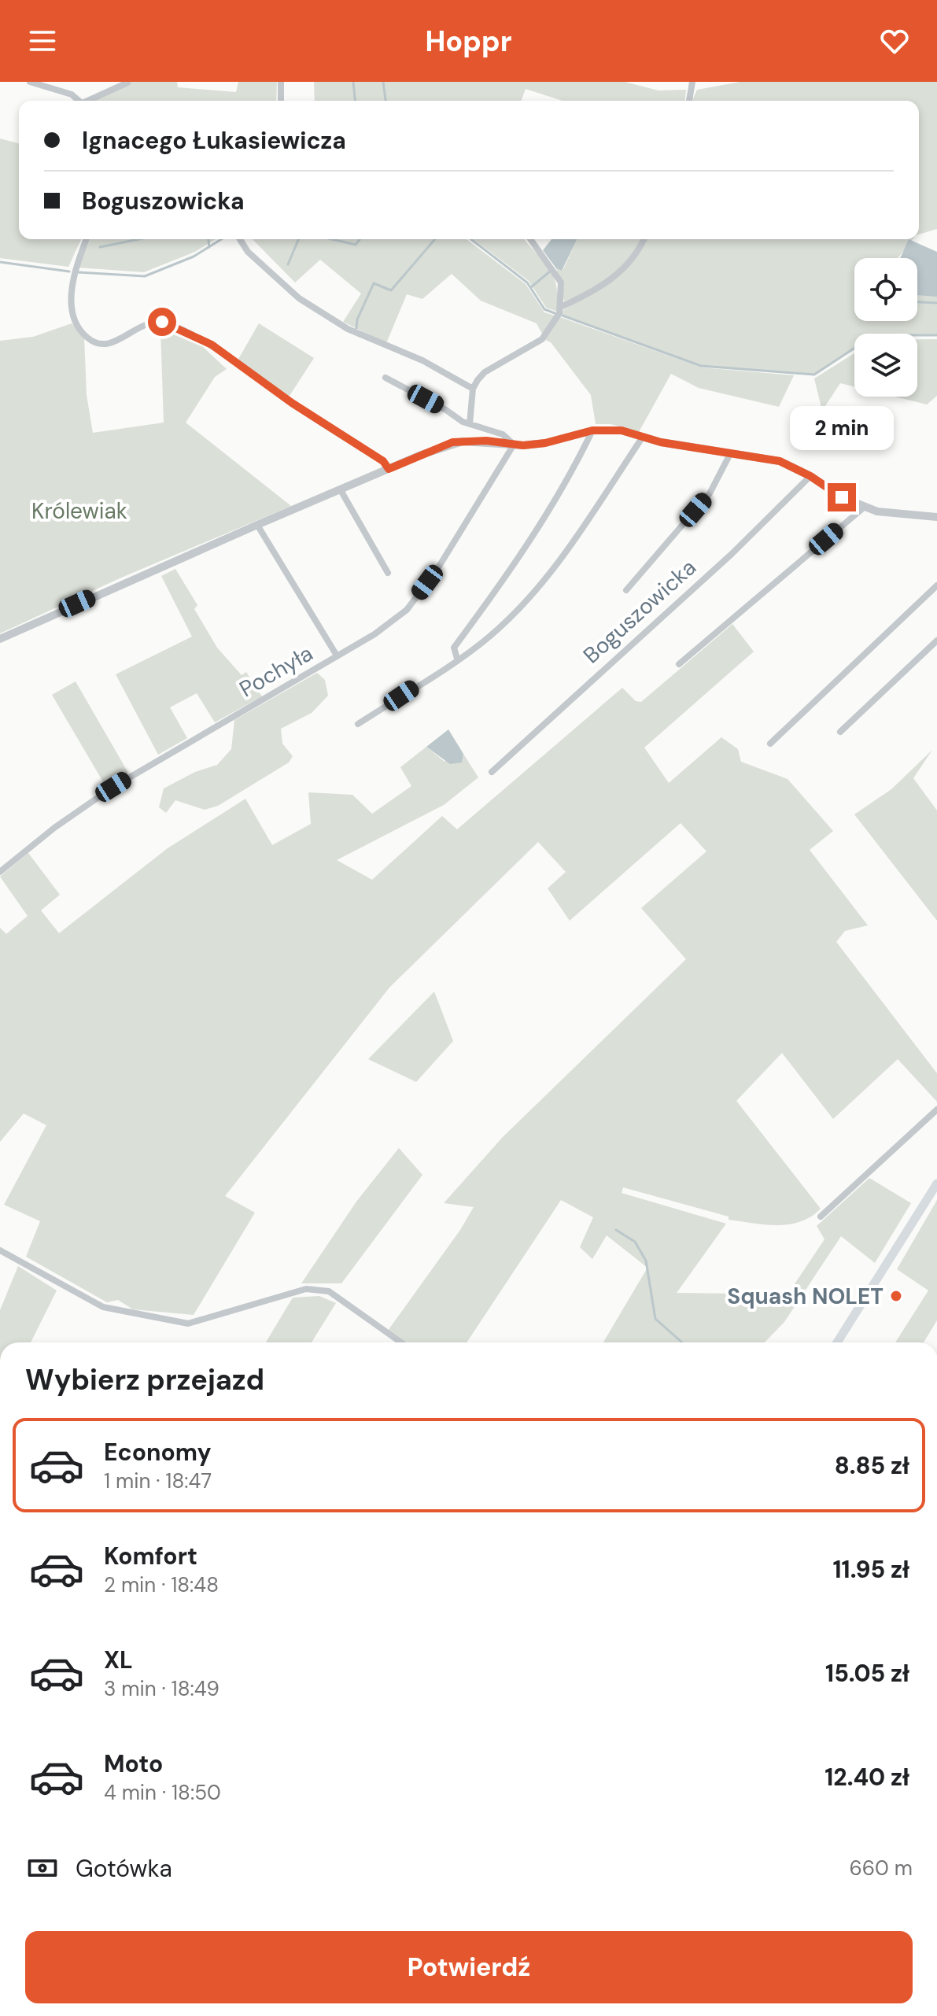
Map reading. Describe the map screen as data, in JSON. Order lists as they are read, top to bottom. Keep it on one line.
{"streets":{"street":["Boguszowicka","Pochyła"]},"parks":["Królewiak"],"places":["Squash NOLET"],"page":{"header":"Hoppr","banner":["Ignacego Łukasiewicza","Boguszowicka"],"bubble":"2 min","heading":"Wybierz przejazd","list":[{"name":"Economy","note":"1 min · 18:47","value":"8.85 zł"},{"name":"Komfort","note":"2 min · 18:48","value":"11.95 zł"},{"name":"XL","note":"3 min · 18:49","value":"15.05 zł"},{"name":"Moto","note":"4 min · 18:50","value":"12.40 zł"}],"pay":["Gotówka","660 m"],"buttons":"Potwierdź"}}
